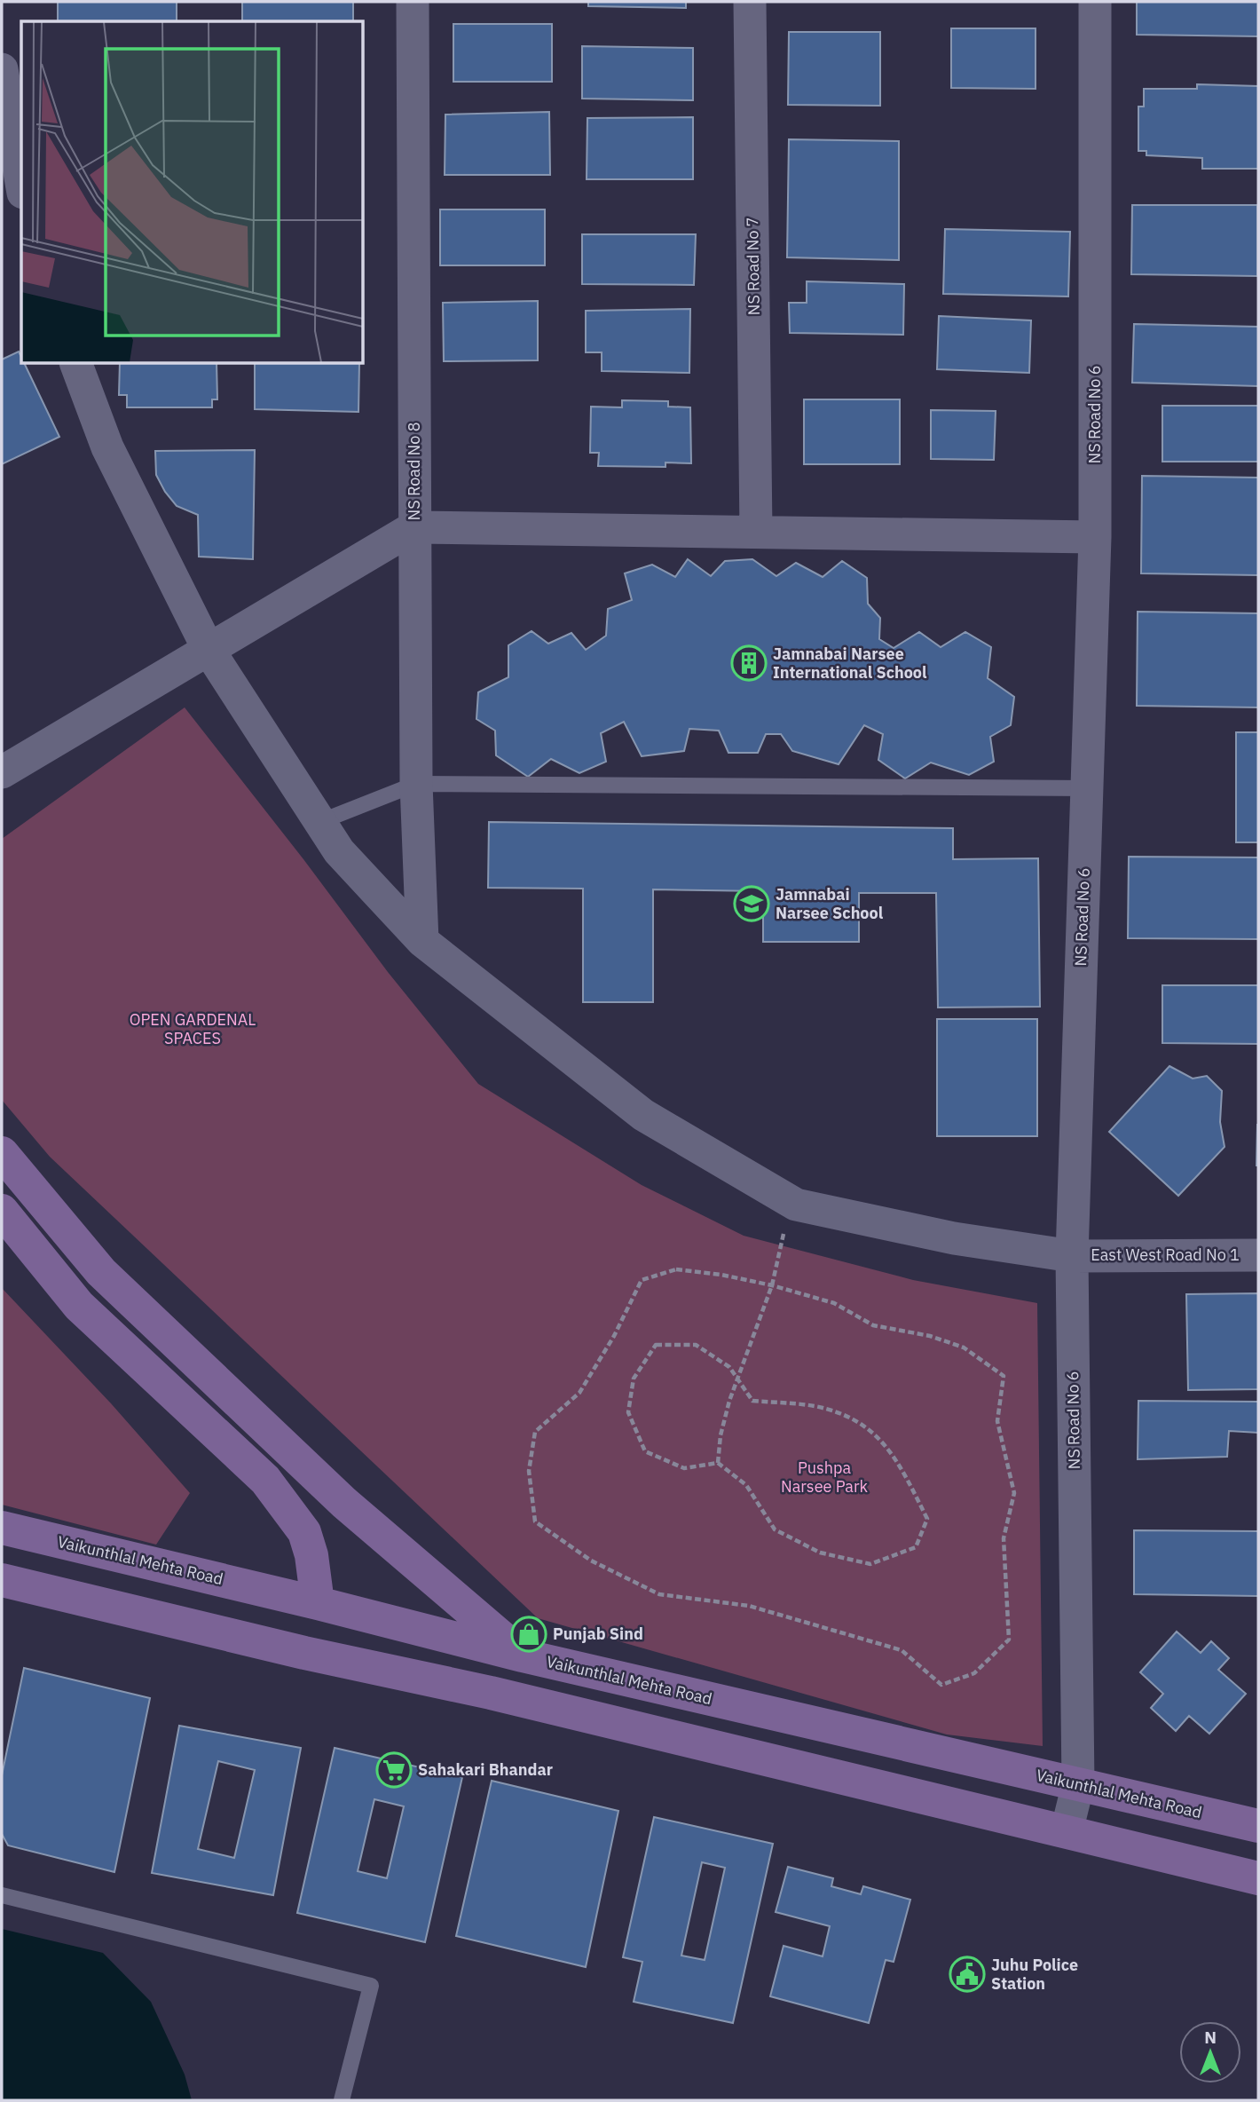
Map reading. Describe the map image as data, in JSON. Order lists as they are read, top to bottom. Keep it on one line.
{"streets":{"main road":["Vaikunthlal Mehta Road"],"street":["NS Road No 7","NS Road No 6","NS Road No 8","East West Road No 1"]},"crossings":[["NS Road No 6","East West Road No 1"],["NS Road No 6","Vaikunthlal Mehta Road"],["NS Road No 8","East West Road No 1"]],"parks":["OPEN GARDENAL SPACES","Pushpa Narsee Park"],"places":{"building":["Jamnabai Narsee International School"],"school or university":["Jamnabai Narsee School"],"shop":["Punjab Sind"],"supermarket":["Sahakari Bhandar"],"public building":["Juhu Police Station"]},"north":"top"}
